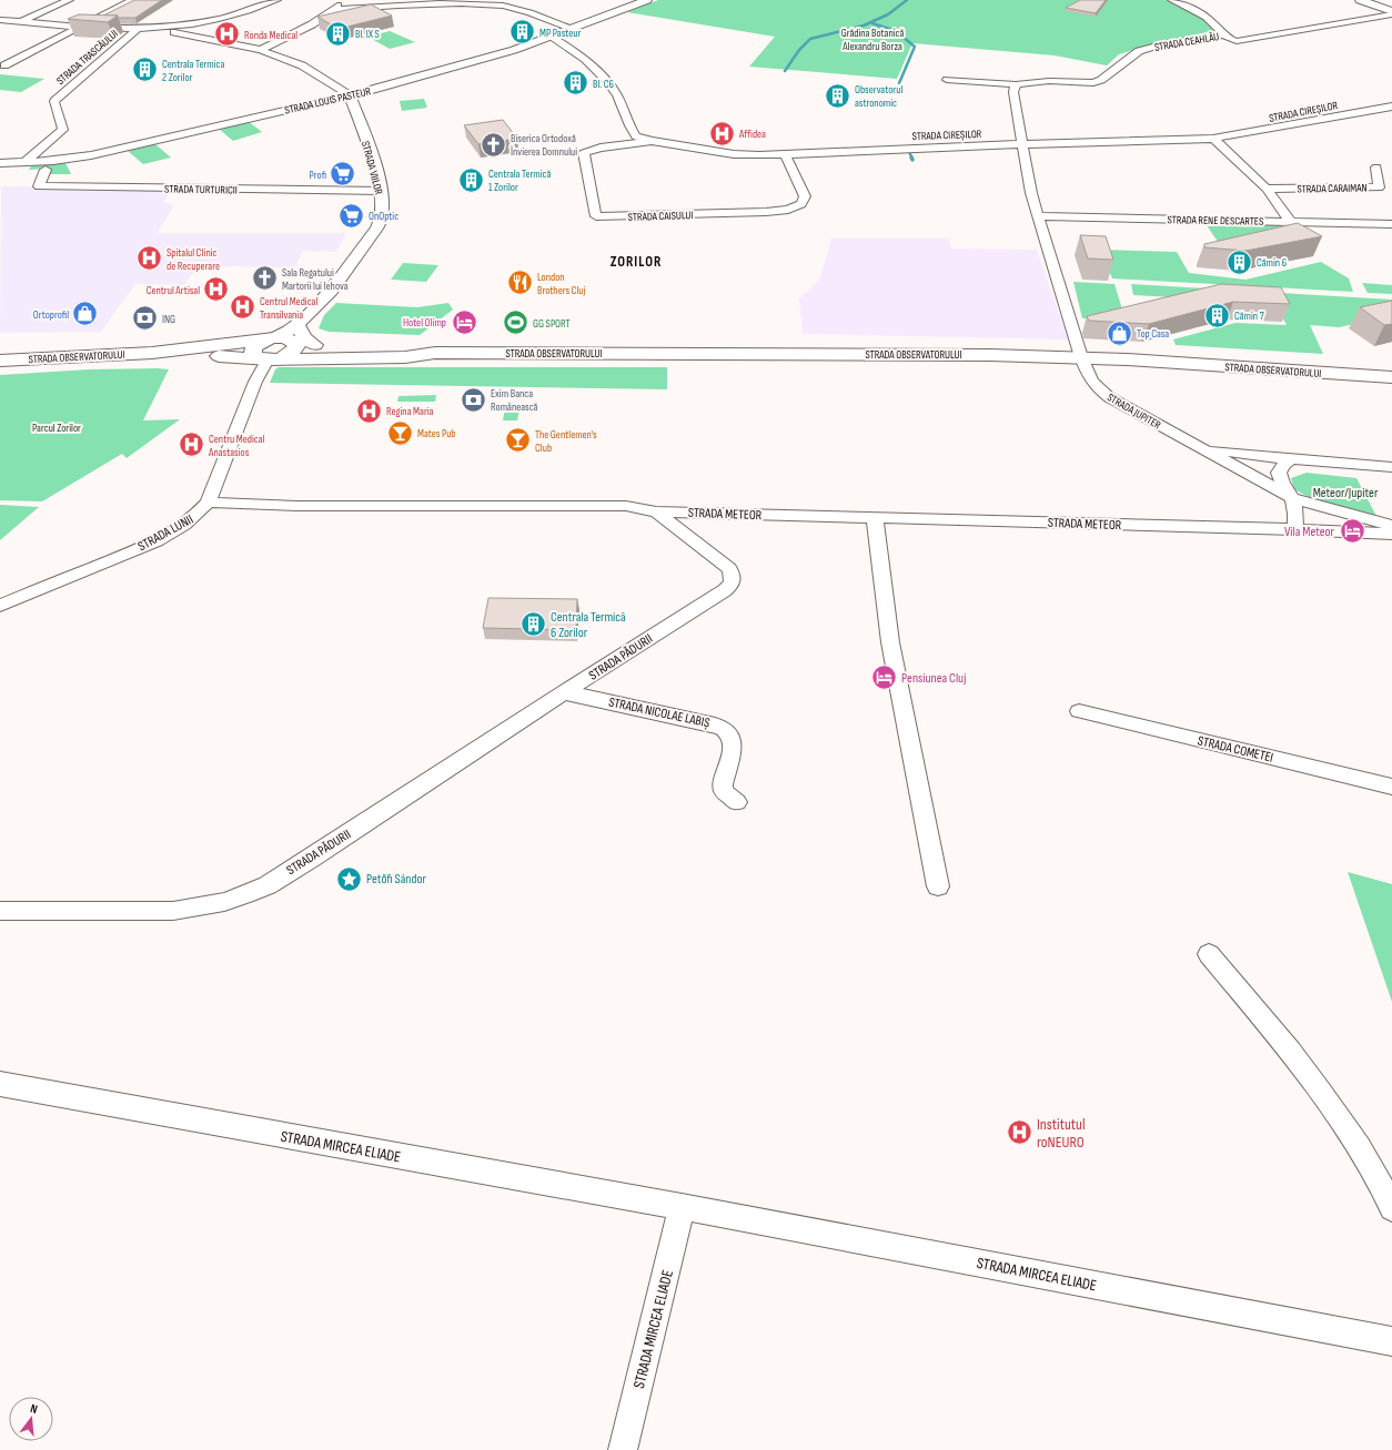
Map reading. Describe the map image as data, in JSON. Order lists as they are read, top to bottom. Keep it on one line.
{"streets":{"main road":["STRADA OBSERVATORULUI"],"street":["STRADA CEAHLĂU","STRADA TRASCĂULUI","STRADA LOUIS PASTEUR","STRADA CIREȘILOR","STRADA VIILOR","STRADA CARAIMAN","STRADA TURTURICII","STRADA CAISULUI","STRADA RENE DESCARTES","STRADA JUPITER","STRADA METEOR","STRADA LUNII","STRADA PĂDURII","STRADA NICOLAE LABIȘ","STRADA COMETEI","STRADA MIRCEA ELIADE"]},"crossings":[["STRADA TRASCĂULUI","STRADA LOUIS PASTEUR"],["STRADA LOUIS PASTEUR","STRADA CIREȘILOR"],["STRADA LOUIS PASTEUR","STRADA VIILOR"],["STRADA CIREȘILOR","STRADA CAISULUI"],["STRADA VIILOR","STRADA TURTURICII"],["STRADA VIILOR","STRADA OBSERVATORULUI"],["STRADA OBSERVATORULUI","STRADA JUPITER"],["STRADA OBSERVATORULUI","STRADA LUNII"],["STRADA METEOR","STRADA PĂDURII"],["STRADA LUNII","STRADA PĂDURII"],["STRADA PĂDURII","STRADA NICOLAE LABIȘ"]],"districts":["ZORILOR"],"parks":["Grădina Botanică Alexandru Borza","Parcul Zorilor","Meteor/Jupiter"],"places":{"building":["MP Pasteur","Bl. IX S","Centrala Termica 2 Zorilor","Bl. C6","Observatorul astronomic","Centrala Termică 1 Zorilor","Cămin 6","Cămin 7","Centrala Termică 6 Zorilor"],"hospital":["Ronda Medical","Affidea","Spitalul Clinic de Recuperare","Centrul Artisal","Centrul Medical Transilvania","Regina Maria","Centru Medical Anastasios","Institutul roNEURO"],"church":["Biserica Ortodoxă Învierea Domnului","Sala Regatului Martorii lui Iehova"],"supermarket":["Profi","OnOptic"],"restaurant":["London Brothers Cluj"],"shop":["Ortoprofil","Top Casa"],"bank":["ING","Exim Banca Românească"],"hotel":["Hotel Olimp","Vila Meteor","Pensiunea Cluj"],"sports":["GG SPORT"],"bar":["Mates Pub","The Gentlemen's Club"],"place":["Petőfi Sándor"]},"north":"top"}
